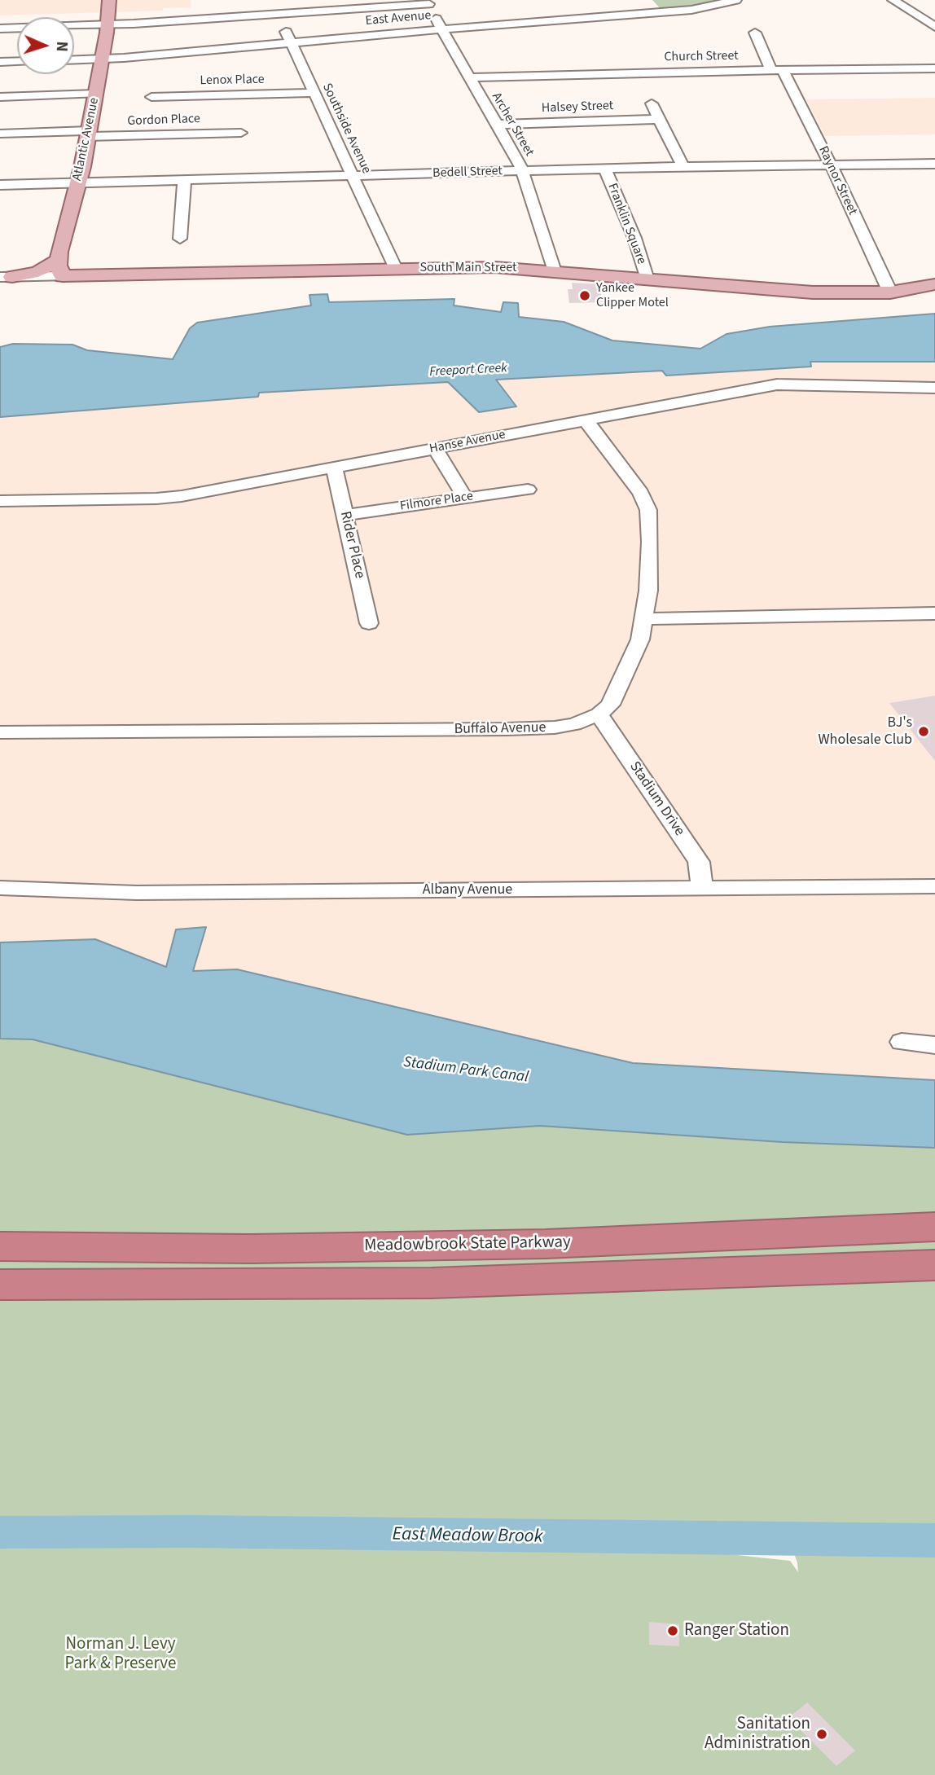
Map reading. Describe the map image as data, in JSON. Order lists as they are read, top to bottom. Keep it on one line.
{"streets":{"highway":["Meadowbrook State Parkway"],"main road":["Atlantic Avenue","South Main Street"],"street":["East Avenue","Church Street","Lenox Place","Halsey Street","Gordon Place","Archer Street","Southside Avenue","Bedell Street","Raynor Street","Franklin Square","Hanse Avenue","Filmore Place","Rider Place","Buffalo Avenue","Stadium Drive","Albany Avenue"]},"crossings":[["East Avenue","Archer Street"],["East Avenue","Southside Avenue"],["East Avenue","Atlantic Avenue"],["Church Street","Archer Street"],["Church Street","Raynor Street"],["Lenox Place","Southside Avenue"],["Halsey Street","Archer Street"],["Gordon Place","Atlantic Avenue"],["Archer Street","Bedell Street"],["Archer Street","South Main Street"],["Southside Avenue","Bedell Street"],["Southside Avenue","South Main Street"],["Atlantic Avenue","Bedell Street"],["Atlantic Avenue","South Main Street"],["Bedell Street","Raynor Street"],["Bedell Street","Franklin Square"],["Raynor Street","South Main Street"],["Franklin Square","South Main Street"],["Hanse Avenue","Rider Place"],["Filmore Place","Rider Place"],["Buffalo Avenue","Stadium Drive"],["Stadium Drive","Albany Avenue"]],"water":["Freeport Creek","Stadium Park Canal","East Meadow Brook"],"parks":["Norman J. Levy Park & Preserve"],"places":["Yankee Clipper Motel","BJ's Wholesale Club","Ranger Station","Sanitation Administration"],"north":"right"}
